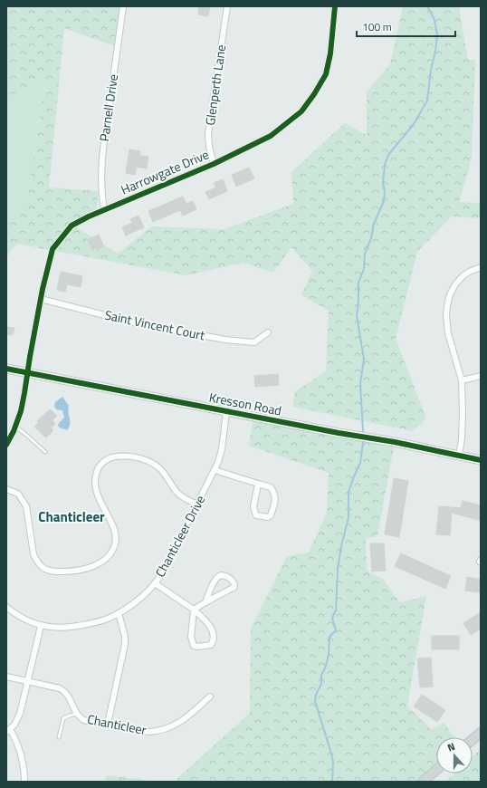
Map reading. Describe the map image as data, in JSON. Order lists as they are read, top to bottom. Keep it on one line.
{"streets":{"street":["Glenperth Lane","Parnell Drive","Harrowgate Drive","Saint Vincent Court","Kresson Road","Chanticleer Drive","Chanticleer"]},"crossings":[["Glenperth Lane","Harrowgate Drive"],["Parnell Drive","Harrowgate Drive"],["Harrowgate Drive","Saint Vincent Court"],["Harrowgate Drive","Kresson Road"],["Kresson Road","Chanticleer Drive"]],"districts":["Chanticleer"],"scale_bar":"100 m","north":"top"}
